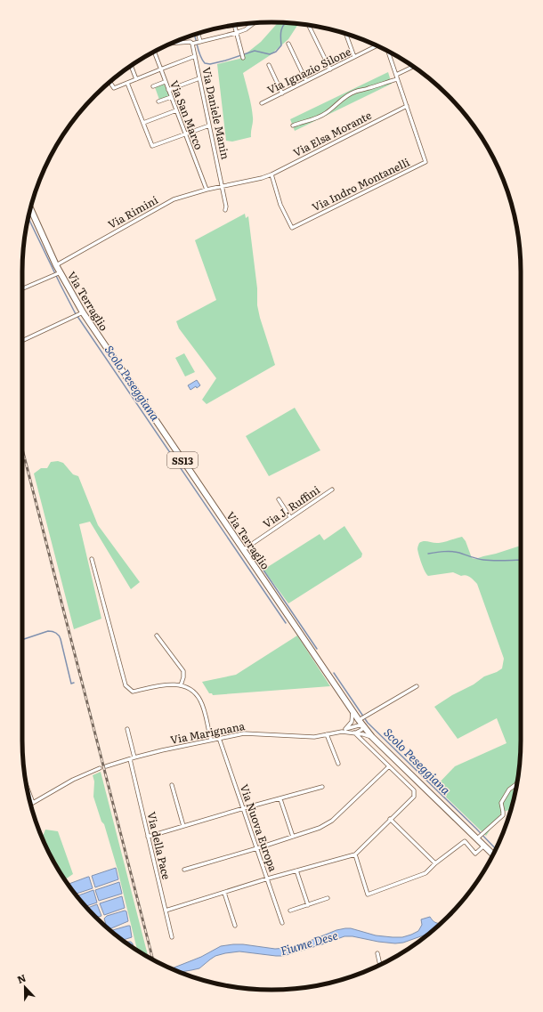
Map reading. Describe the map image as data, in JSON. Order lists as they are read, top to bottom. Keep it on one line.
{"streets":{"main road":["Via Terraglio","SS13"],"street":["Via Ignazio Silone","Via Daniele Manin","Via San Marco","Via Elsa Morante","Via Indro Montanelli","Via Rimini","Via J. Ruffini","Via Marignana","Via Nuova Europa","Via della Pace"]},"crossings":[["Via Daniele Manin","Via Rimini"],["Via San Marco","Via Rimini"],["Via Elsa Morante","Via Indro Montanelli"],["Via Elsa Morante","Via Rimini"],["Via Rimini","Via Terraglio"],["Via Terraglio","Via J. Ruffini"],["Via Terraglio","Via Marignana"],["Via Marignana","Via Nuova Europa"],["Via Marignana","Via della Pace"]],"water":["Scolo Peseggiana","Fiume Dese"],"north":"top"}
